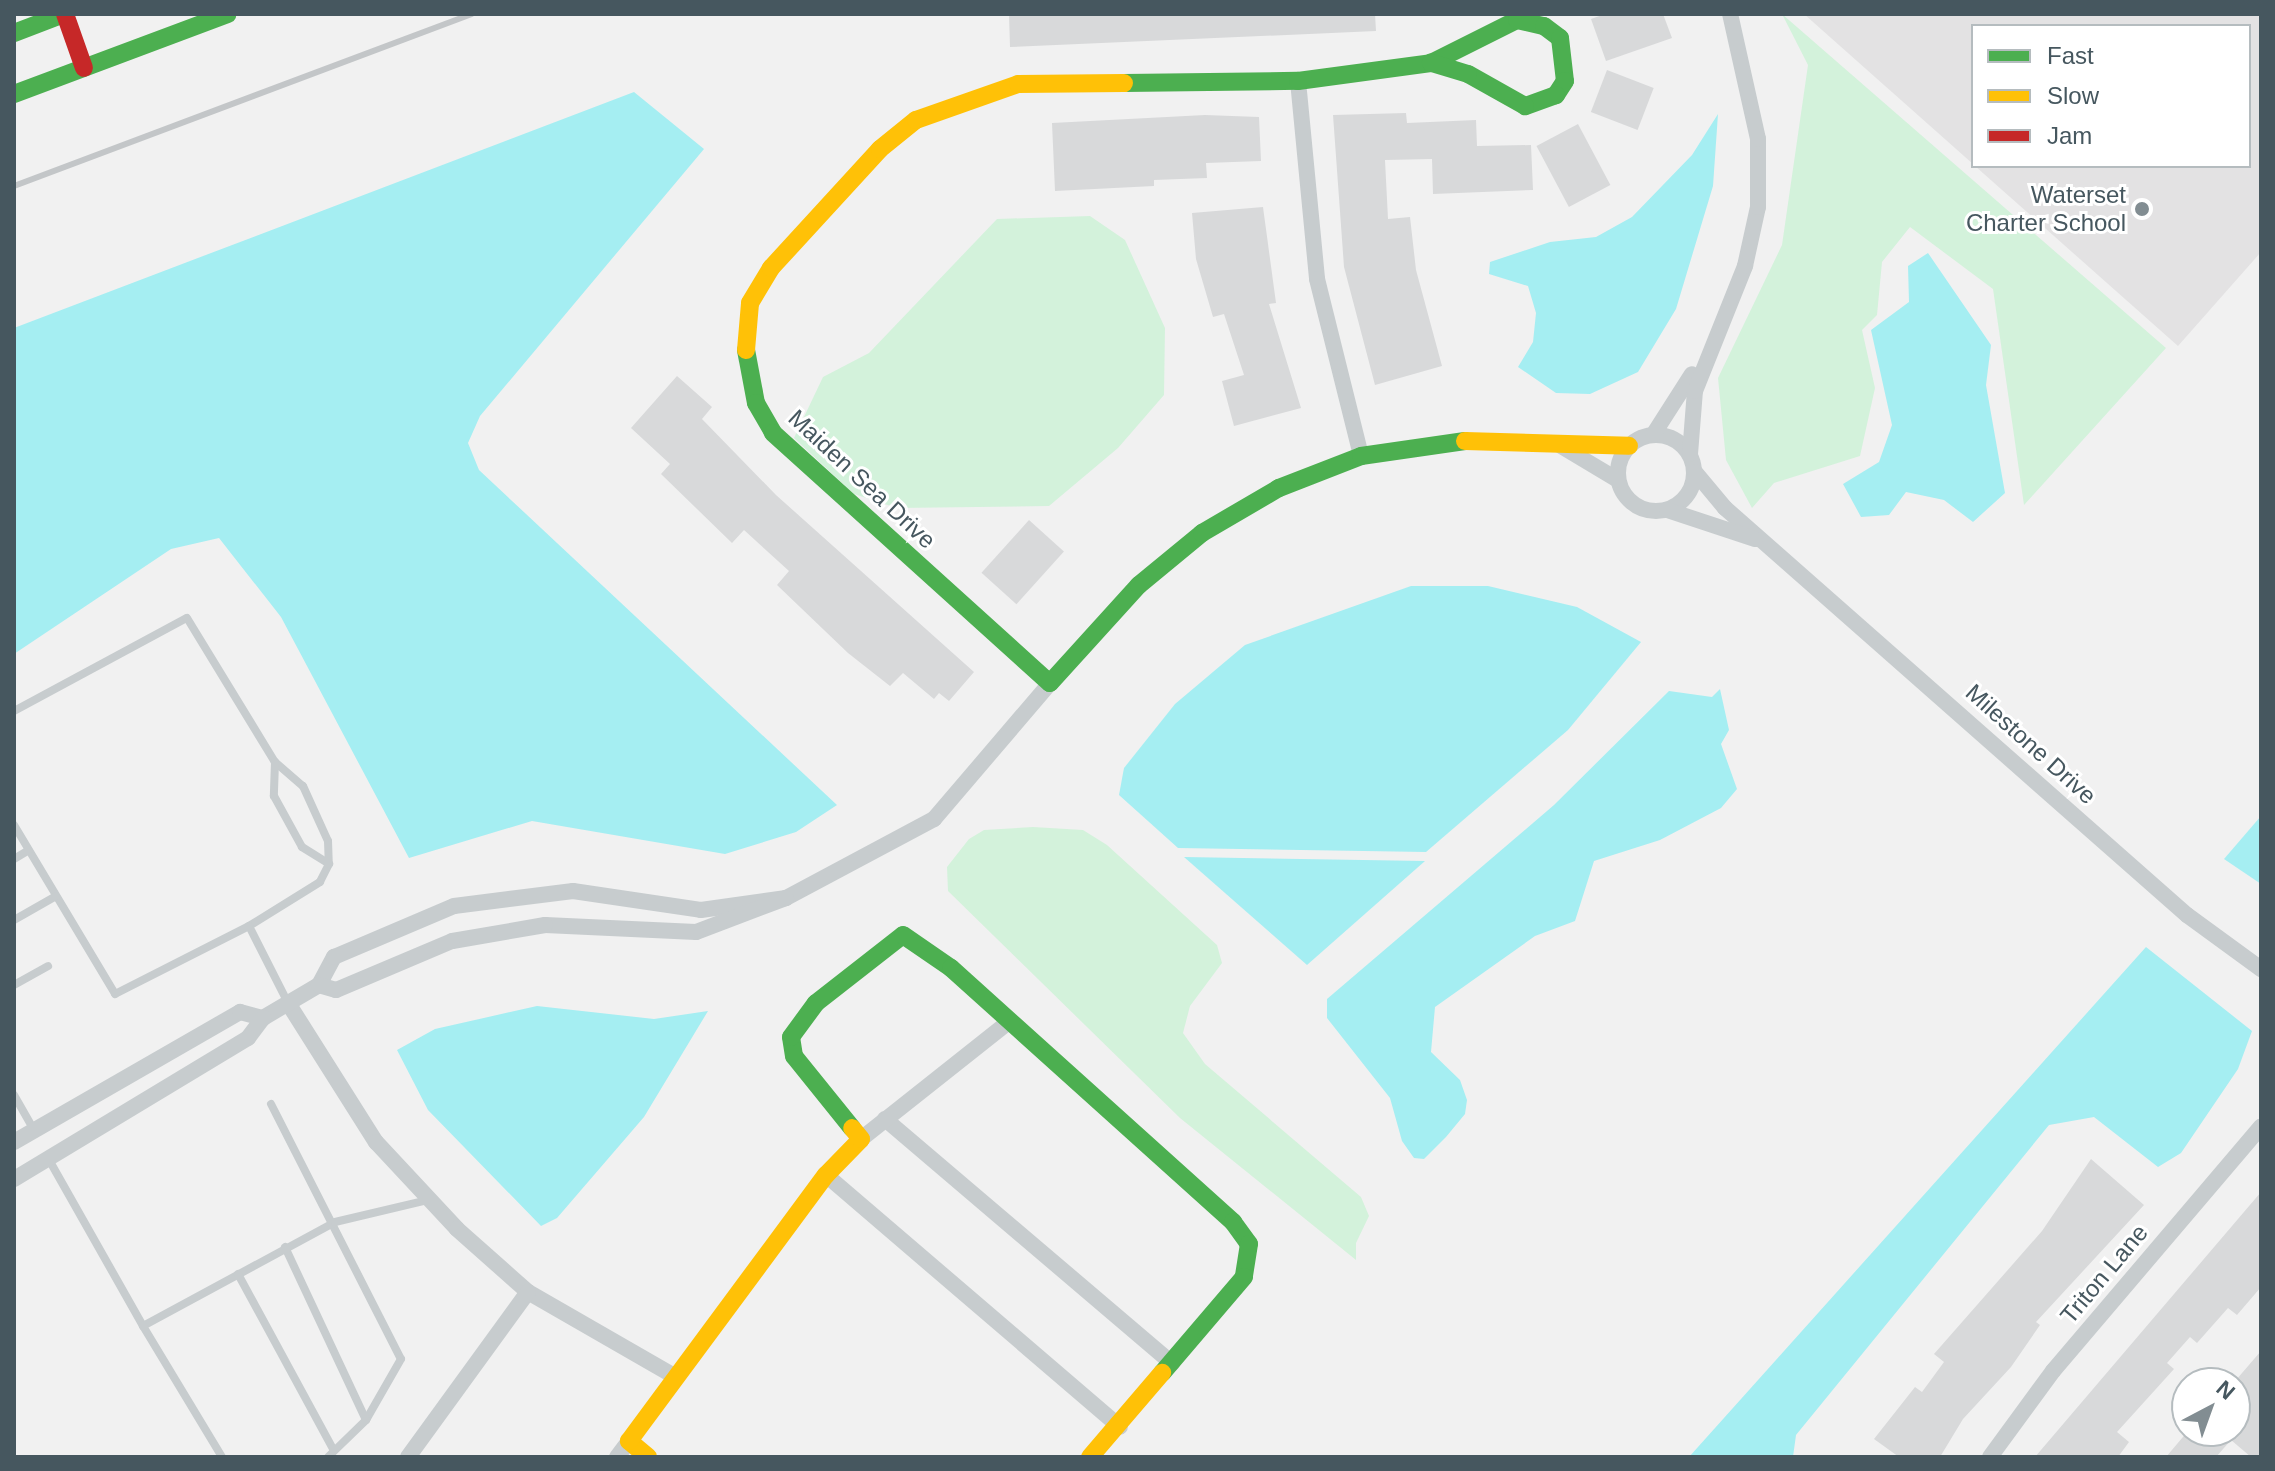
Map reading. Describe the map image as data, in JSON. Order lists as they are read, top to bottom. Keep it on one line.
{"streets":{"street":["Maiden Sea Drive","Milestone Drive","Triton Lane"]},"places":["Waterset Charter School"],"legend":["Fast","Slow","Jam"],"north":"top right"}
